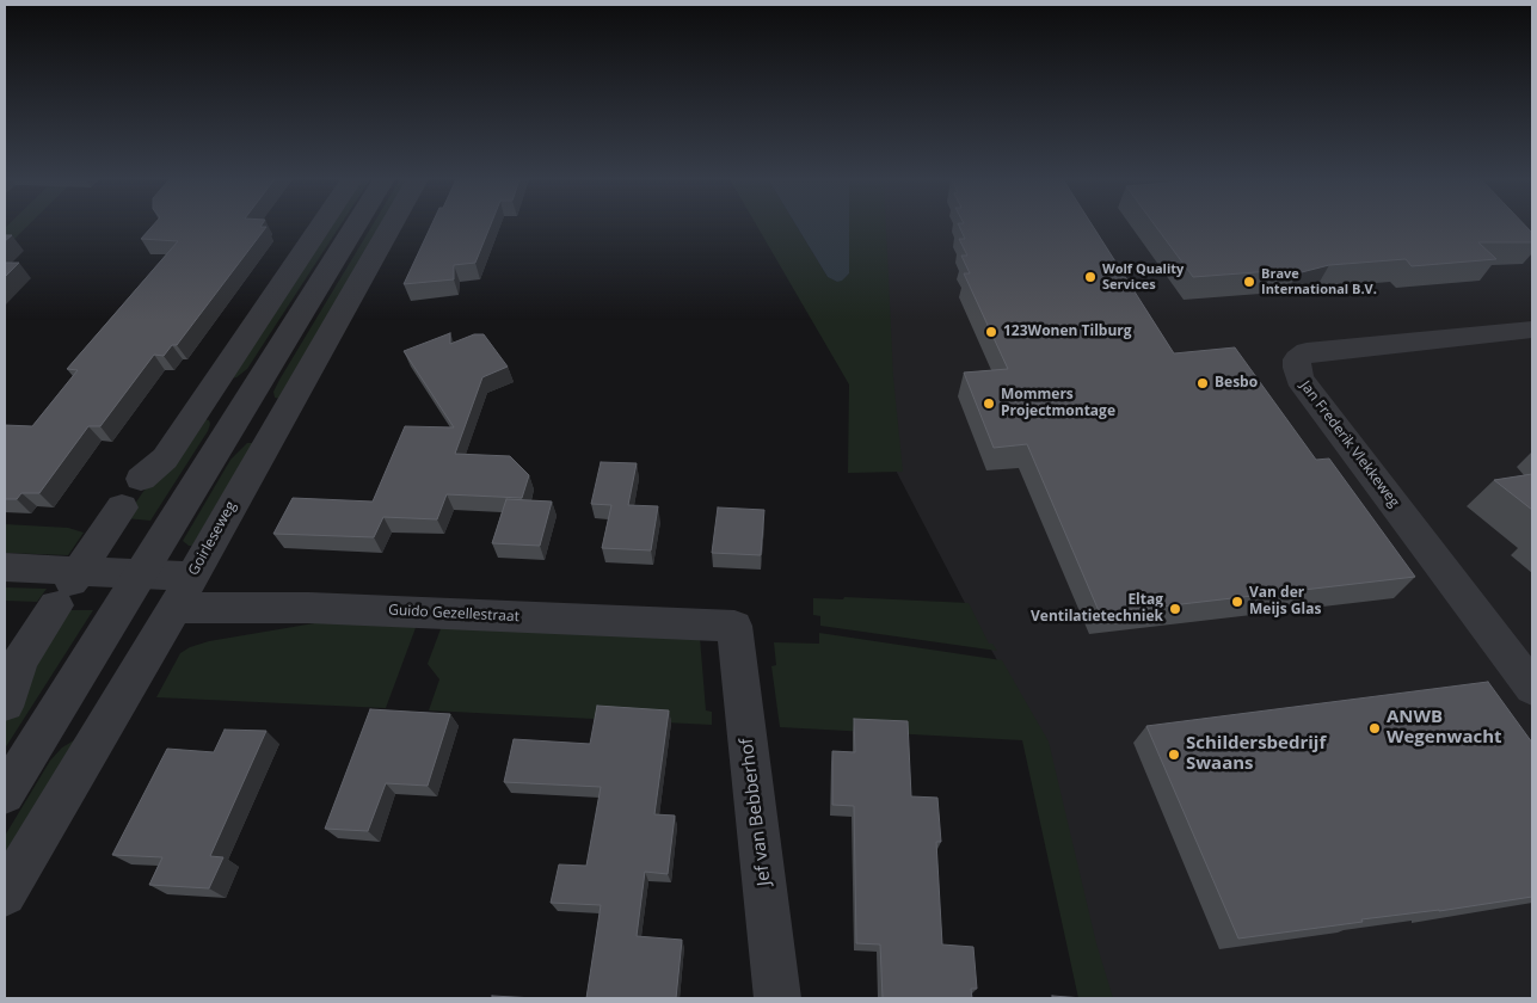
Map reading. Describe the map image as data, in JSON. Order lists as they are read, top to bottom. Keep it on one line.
{"streets":{"street":["Jan Frederik Vlekkeweg","Goirleseweg","Guido Gezellestraat","Jef van Bebberhof"]},"crossings":[["Goirleseweg","Guido Gezellestraat"],["Guido Gezellestraat","Jef van Bebberhof"]],"places":["Wolf Quality Services","Brave International B.V.","123Wonen Tilburg","Besbo","Mommers Projectmontage","Van der Meijs Glas","Eltag Ventilatietechniek","ANWB Wegenwacht","Schildersbedrijf Swaans"]}
